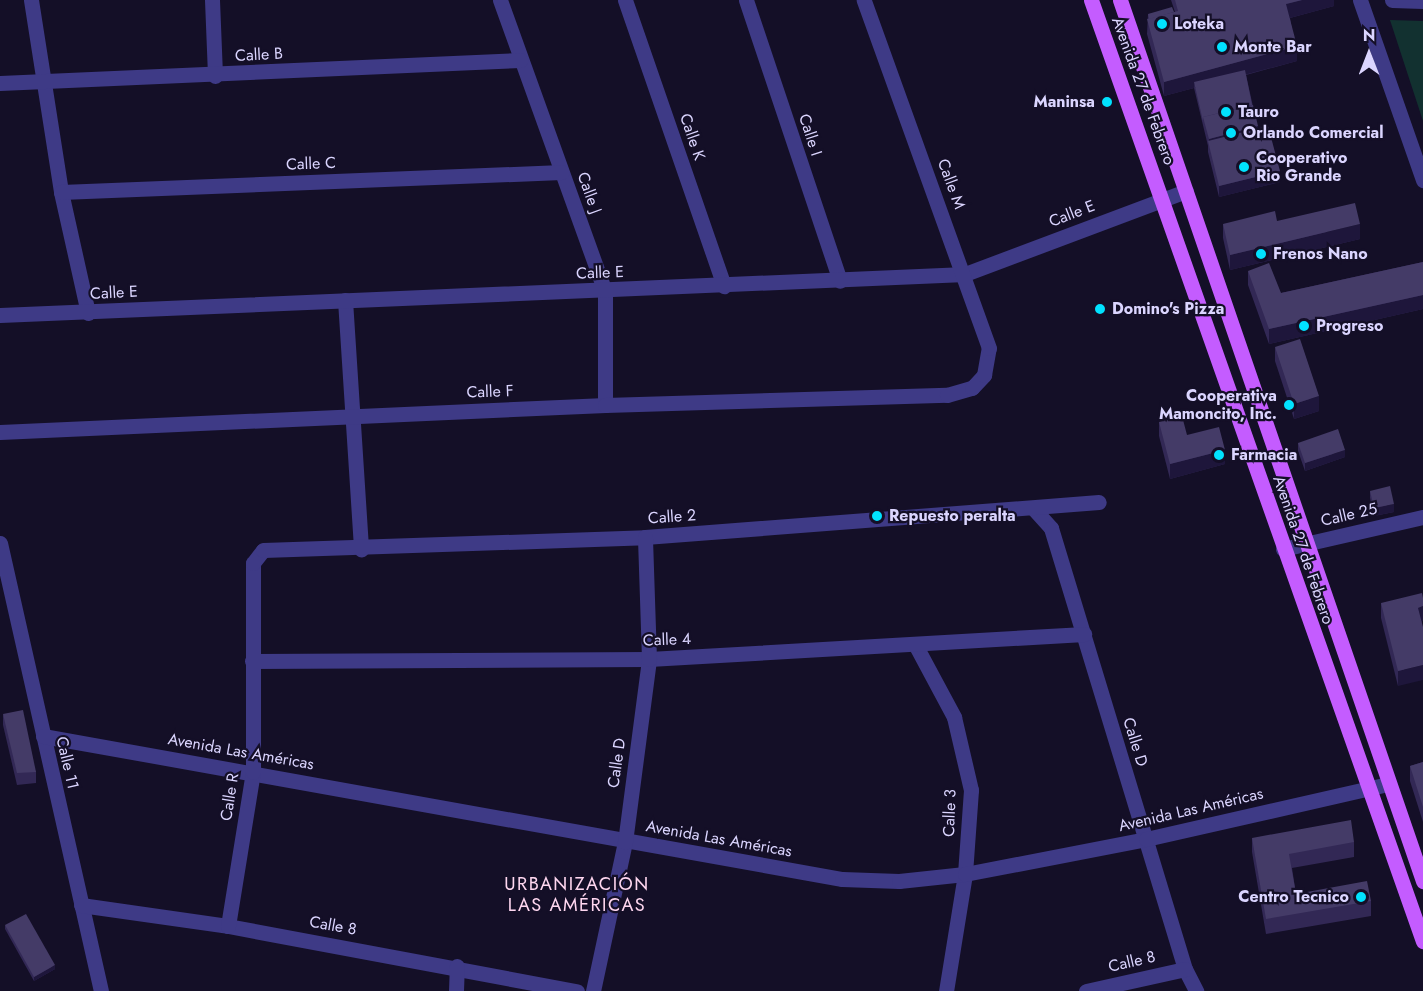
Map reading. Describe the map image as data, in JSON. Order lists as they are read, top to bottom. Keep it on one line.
{"streets":{"main road":["Avenida 27 de Febrero"],"street":["Calle B","Calle I","Calle K","Calle C","Calle M","Calle J","Calle E","Calle F","Calle 25","Calle 2","Calle 4","Calle D","Avenida Las Américas","Calle 11","Calle R","Calle 3","Calle 8"]},"crossings":[["Calle B","Calle J"],["Avenida 27 de Febrero","Calle E"],["Avenida 27 de Febrero","Calle 25"],["Avenida 27 de Febrero","Avenida Las Américas"],["Calle I","Calle E"],["Calle K","Calle E"],["Calle C","Calle J"],["Calle M","Calle E"],["Calle M","Calle F"],["Calle J","Calle E"],["Calle J","Calle F"],["Calle 2","Calle D"],["Calle 2","Calle R"],["Calle 4","Calle D"],["Calle 4","Calle R"],["Calle 4","Calle 3"],["Calle D","Avenida Las Américas"],["Calle D","Calle 8"],["Avenida Las Américas","Calle 11"],["Avenida Las Américas","Calle R"],["Avenida Las Américas","Calle 3"],["Calle 11","Calle 8"],["Calle R","Calle 8"]],"districts":["URBANIZACIÓN LAS AMÉRICAS"],"places":["Loteka","Monte Bar","Maninsa","Tauro","Orlando Comercial","Cooperativo Rio Grande","Frenos Nano","Domino's Pizza","Progreso","Cooperativa Mamoncito, Inc.","Farmacia","Repuesto peralta","Centro Tecnico"],"north":"top"}
